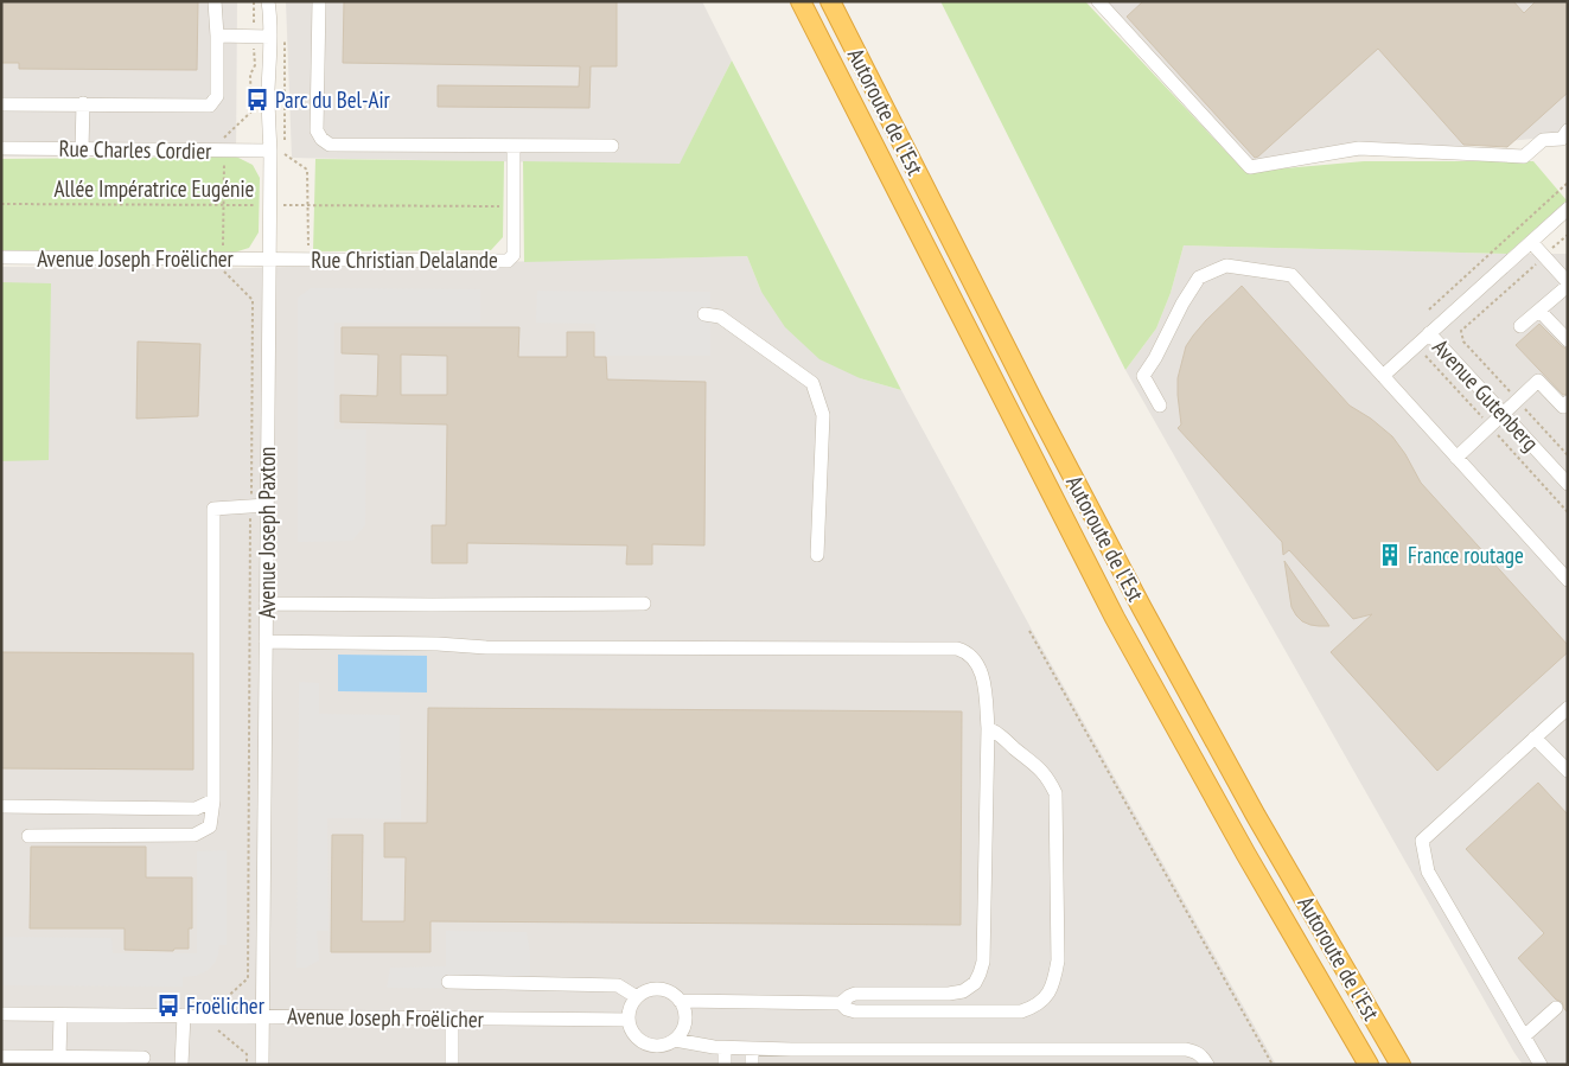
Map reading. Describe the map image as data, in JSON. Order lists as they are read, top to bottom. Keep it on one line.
{"streets":{"highway":["Autoroute de l’Est"],"street":["Rue Charles Cordier","Avenue Joseph Froëlicher","Rue Christian Delalande","Avenue Gutenberg","Avenue Joseph Paxton"],"path":["Allée Impératrice Eugénie"]},"crossings":[["Rue Charles Cordier","Avenue Joseph Paxton"],["Allée Impératrice Eugénie","Rue Christian Delalande"],["Allée Impératrice Eugénie","Avenue Joseph Paxton"],["Avenue Joseph Froëlicher","Rue Christian Delalande"],["Avenue Joseph Froëlicher","Avenue Joseph Paxton"],["Rue Christian Delalande","Avenue Joseph Paxton"]],"places":{"bus stop":["Parc du Bel-Air","Froëlicher"],"building":["France routage"]}}
